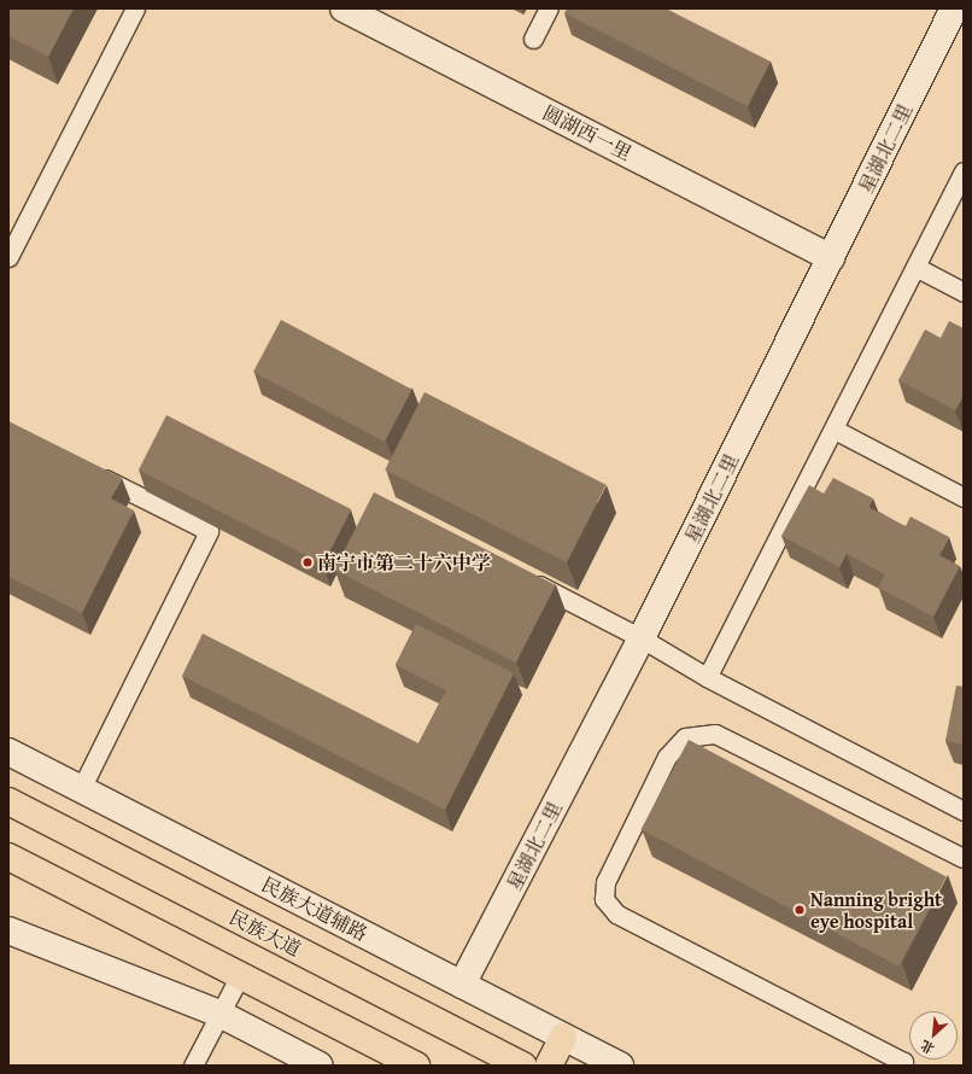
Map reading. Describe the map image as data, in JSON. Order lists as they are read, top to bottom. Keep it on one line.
{"streets":{"highway":["民族大道"],"street":["圆湖西一里","星湖北二里","民族大道辅路"]},"crossings":[["圆湖西一里","星湖北二里"],["星湖北二里","民族大道辅路"]],"places":["南宁市第二十六中学","Nanning bright eye hospital"],"north":"bottom left"}
